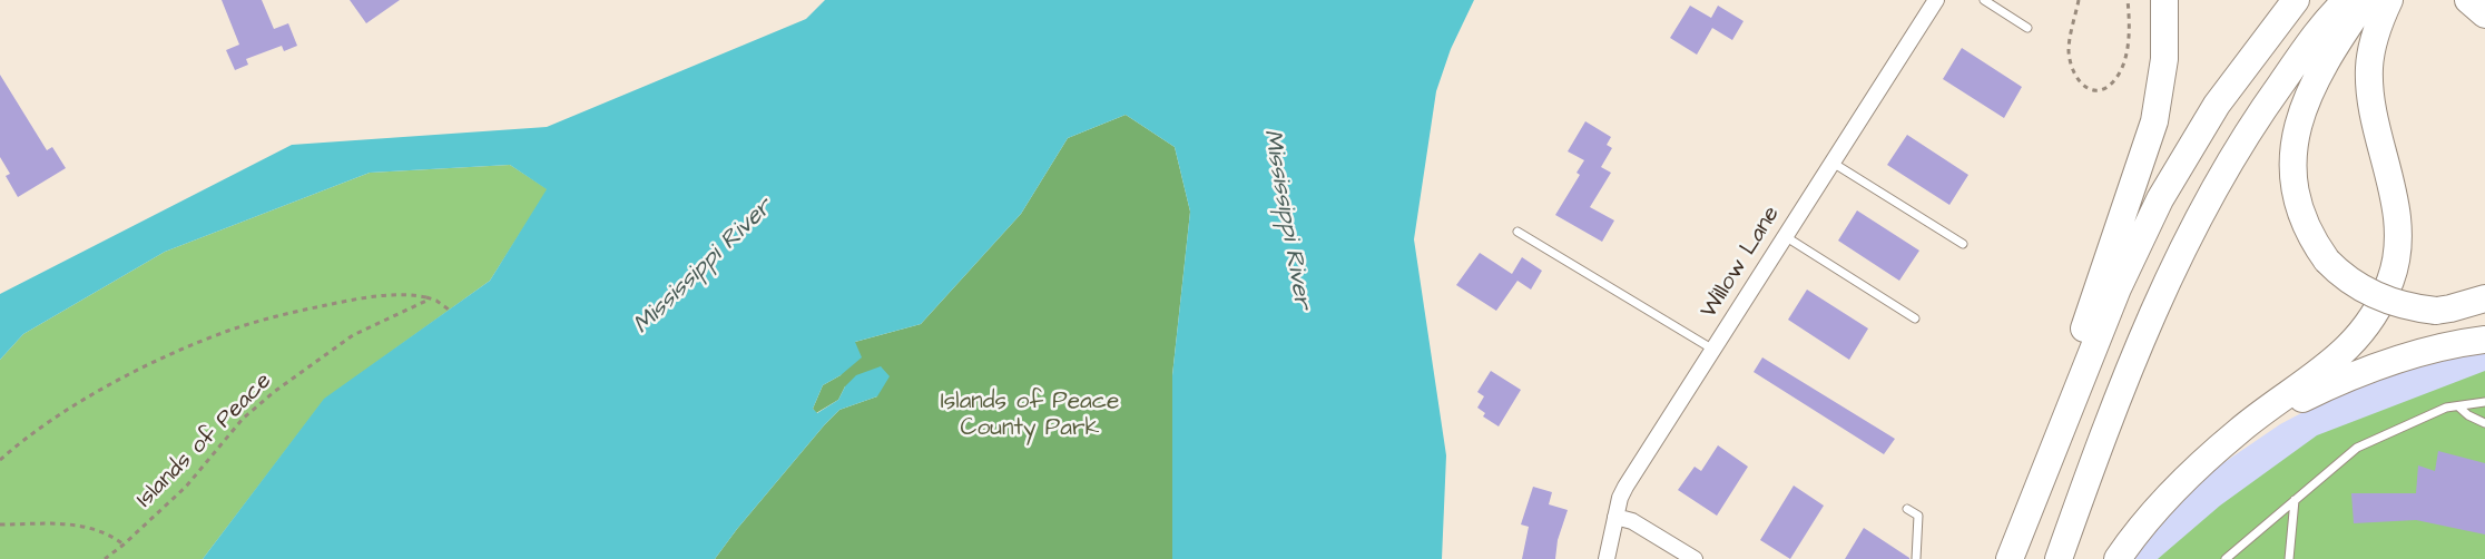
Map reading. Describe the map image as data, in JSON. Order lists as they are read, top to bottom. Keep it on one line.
{"streets":{"street":["Willow Lane"],"path":["Islands of Peace"]},"water":["Mississippi River"],"parks":["Islands of Peace County Park"]}
